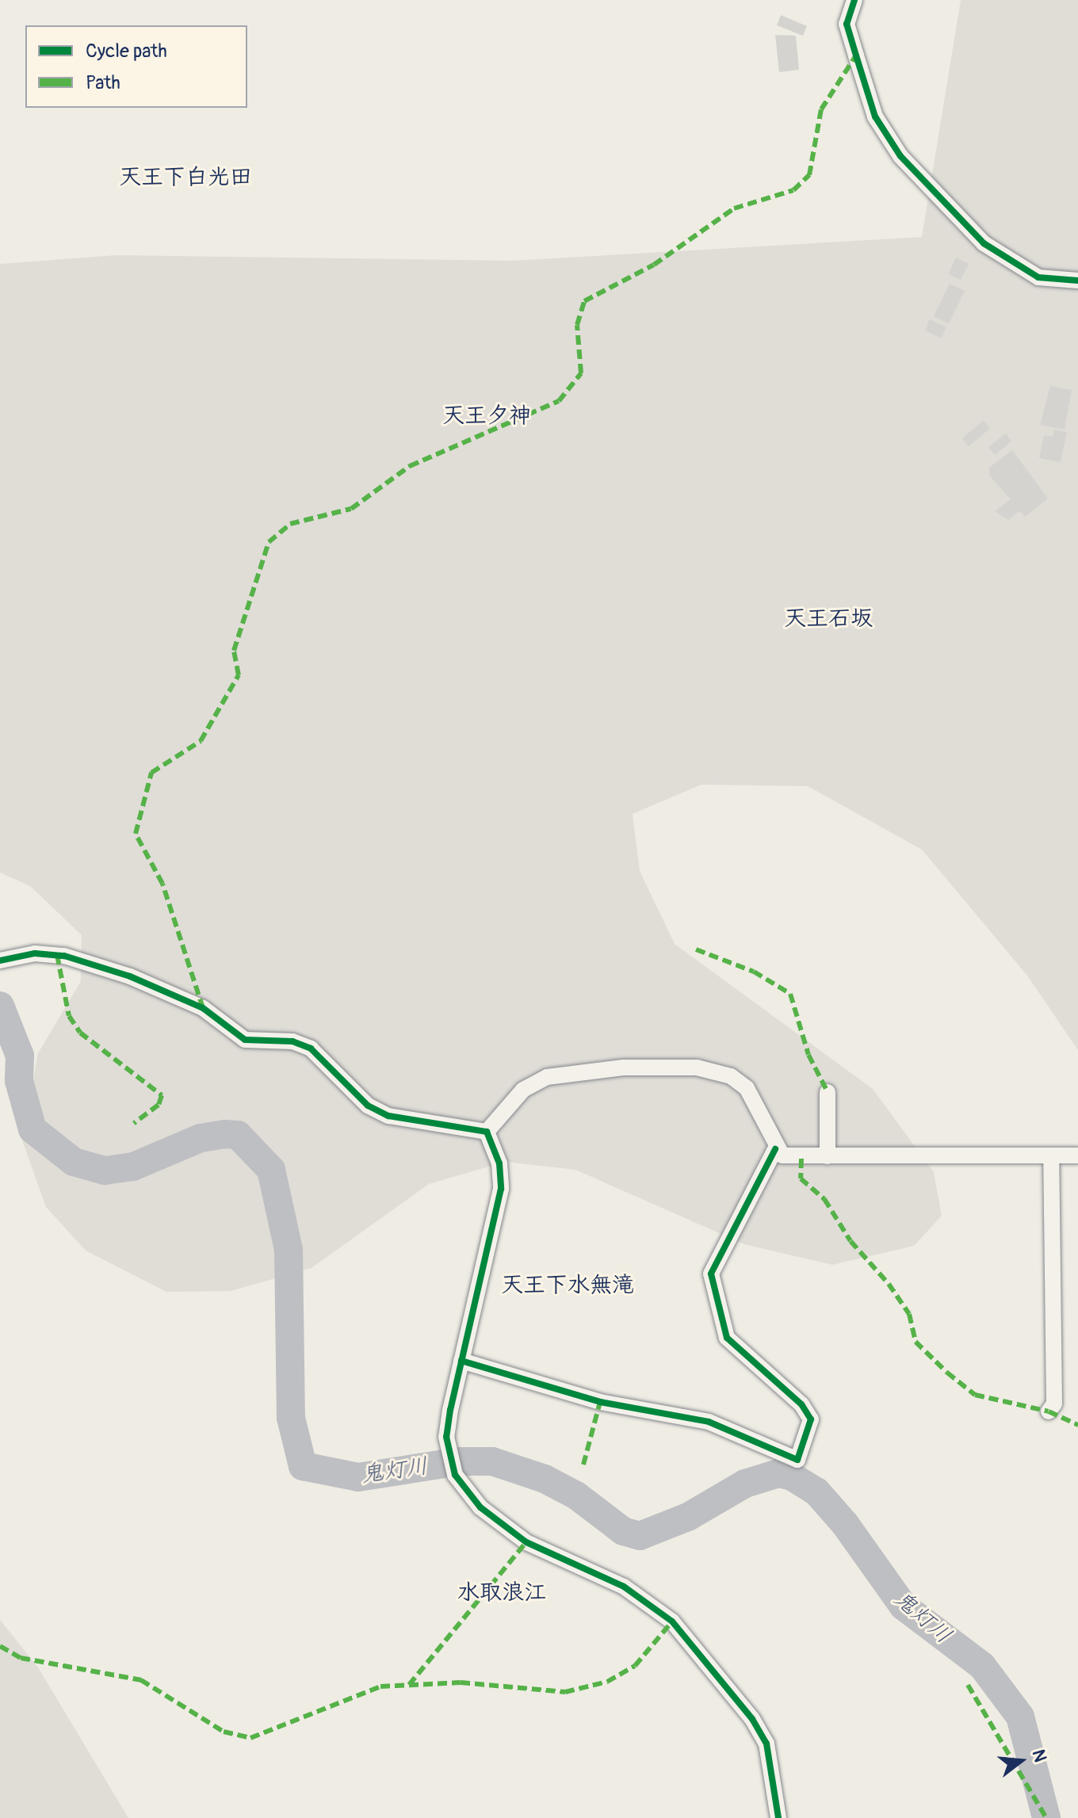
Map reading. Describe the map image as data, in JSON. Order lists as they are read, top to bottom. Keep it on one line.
{"districts":["天王下白光田","天王夕神","天王石坂","天王下水無滝","水取浪江"],"water":["鬼灯川"],"legend":["Cycle path","Path"],"north":"right"}
